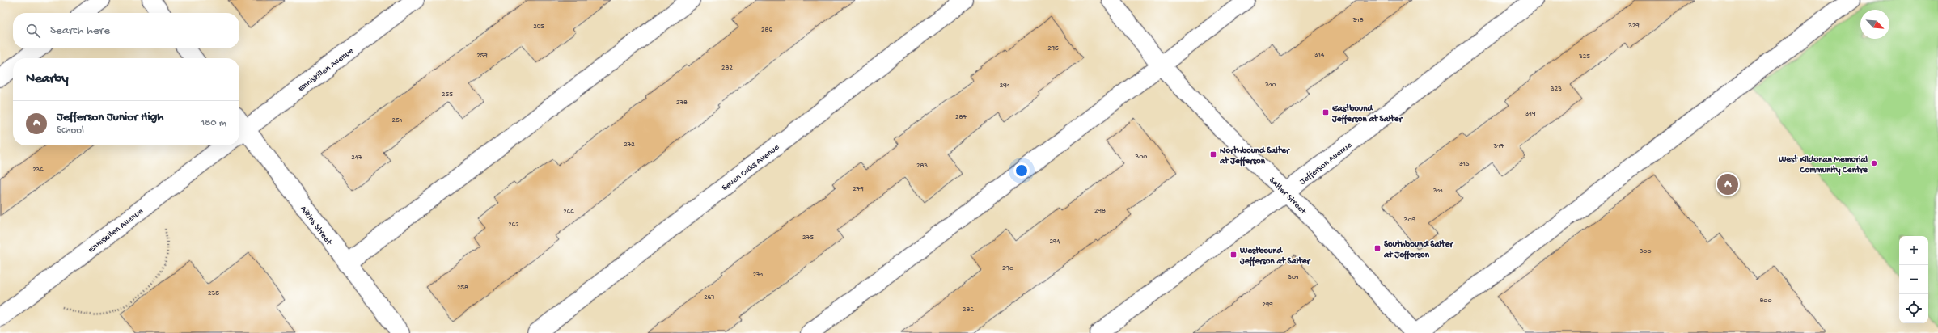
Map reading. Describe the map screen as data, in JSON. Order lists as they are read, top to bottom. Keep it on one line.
{"streets":{"street":["Enniskillen Avenue","Jefferson Avenue","Seven Oaks Avenue","Salter Street","Aikins Street"]},"crossings":[["Jefferson Avenue","Salter Street"]],"places":{"transit":["Eastbound Jefferson at Salter","Northbound Salter at Jefferson","Southbound Salter at Jefferson","Westbound Jefferson at Salter"],"other":["West Kildonan Memorial Community Centre"]},"house_numbers":["318","329","265","286","295","314","259","325","282","310","291","323","255","278","319","287","251","272","317","300","247","315","283","236","279","311","298","266","309","262","275","294","800","290","271","301","258","235","267","800","299","286"],"north":"bottom right","page":{"search":"Search here","heading":"Nearby","list":[{"mark":"A","name":"Jefferson Junior High","note":"School","value":"180 m"}],"pins":"A","map_buttons":["+","−"]}}
